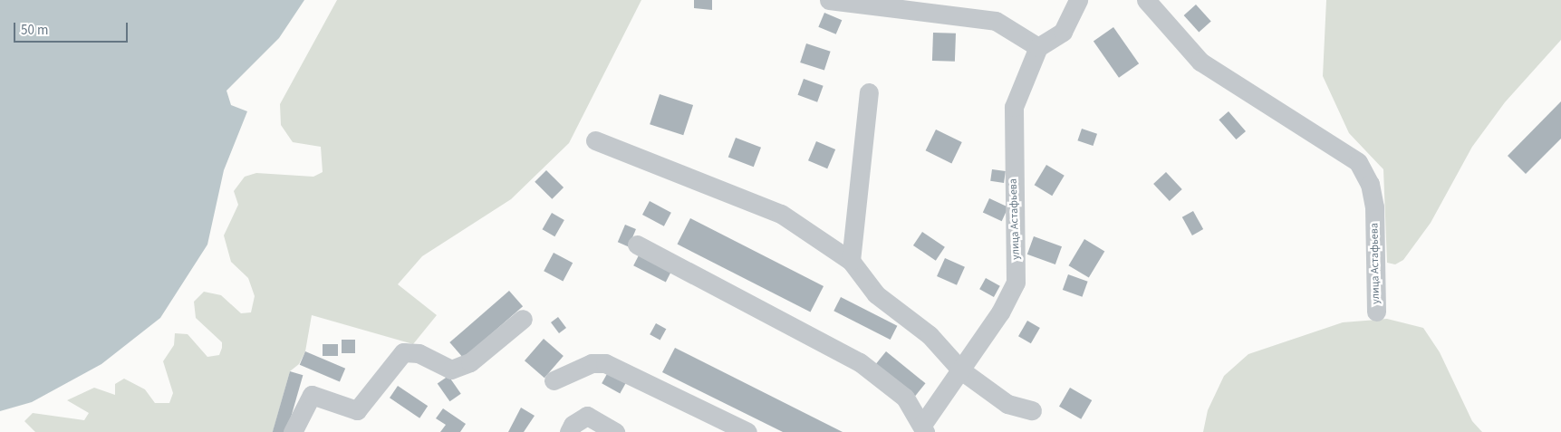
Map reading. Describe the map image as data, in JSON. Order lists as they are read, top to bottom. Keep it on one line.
{"streets":{"street":["улица Астафьева"]},"scale_bar":"50 m"}
